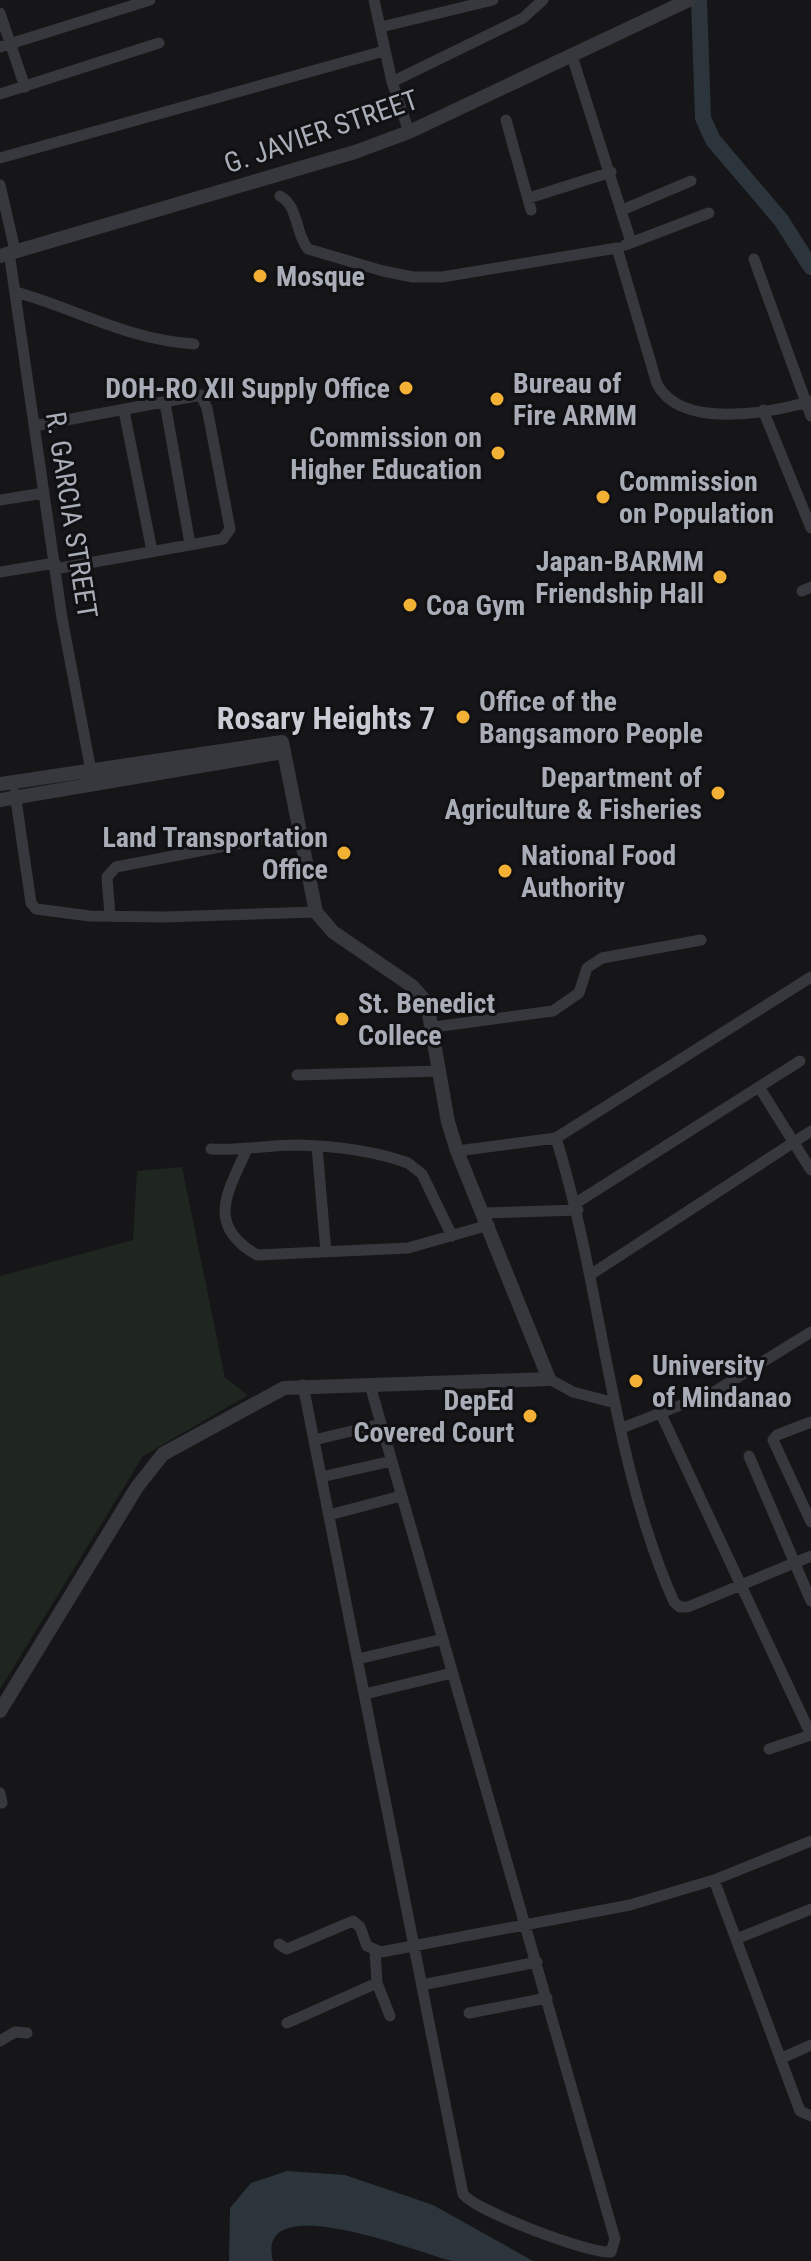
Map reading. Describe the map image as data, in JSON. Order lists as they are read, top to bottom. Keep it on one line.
{"streets":{"street":["G. JAVIER STREET","R. GARCIA STREET"]},"crossings":[["G. JAVIER STREET","R. GARCIA STREET"]],"districts":["Rosary Heights 7"],"places":["Mosque","DOH-RO XII Supply Office","Bureau of Fire ARMM","Commission on Higher Education","Commission on Population","Japan-BARMM Friendship Hall","Coa Gym","Office of the Bangsamoro People","Department of Agriculture & Fisheries","Land Transportation Office","National Food Authority","St. Benedict Collece","University of Mindanao","DepEd Covered Court"]}
